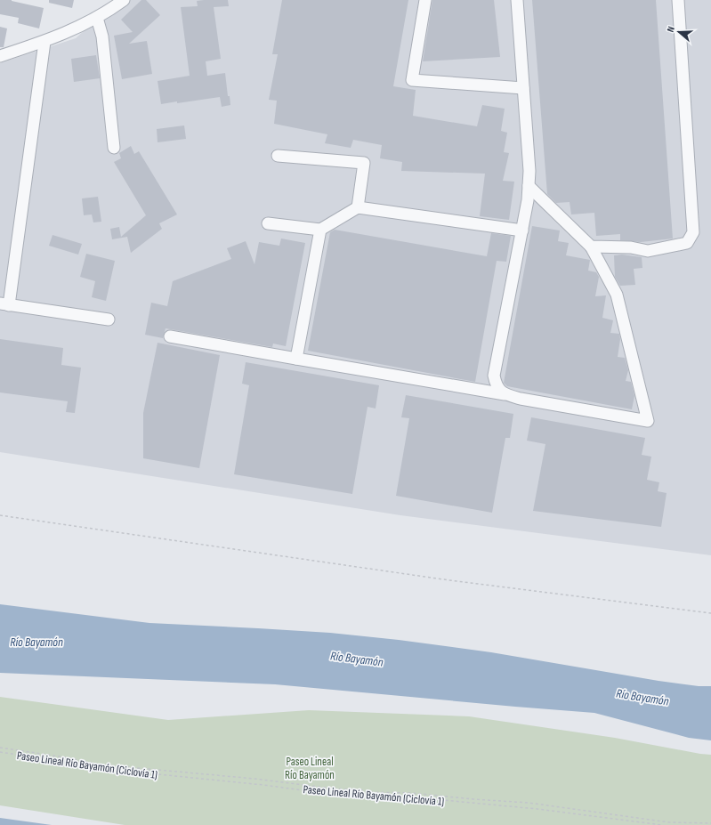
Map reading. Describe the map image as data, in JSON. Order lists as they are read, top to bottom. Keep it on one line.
{"streets":{"path":["Paseo Lineal Río Bayamón (Ciclovía 1)"]},"water":["Río Bayamón"],"parks":["Paseo Lineal Río Bayamón"],"north":"left"}
